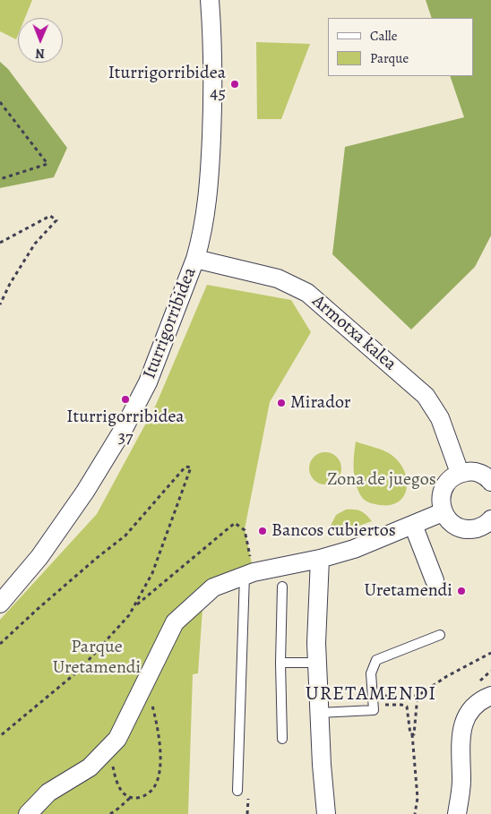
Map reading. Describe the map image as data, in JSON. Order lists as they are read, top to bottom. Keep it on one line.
{"streets":{"street":["Iturrigorribidea","Armotxa kalea"]},"crossings":[["Iturrigorribidea","Armotxa kalea"]],"districts":["URETAMENDI"],"parks":["Zona de juegos","Parque Uretamendi"],"places":["Iturrigorribidea 45","Iturrigorribidea 37","Mirador","Bancos cubiertos","Uretamendi"],"legend":["Calle","Parque"],"north":"bottom"}
